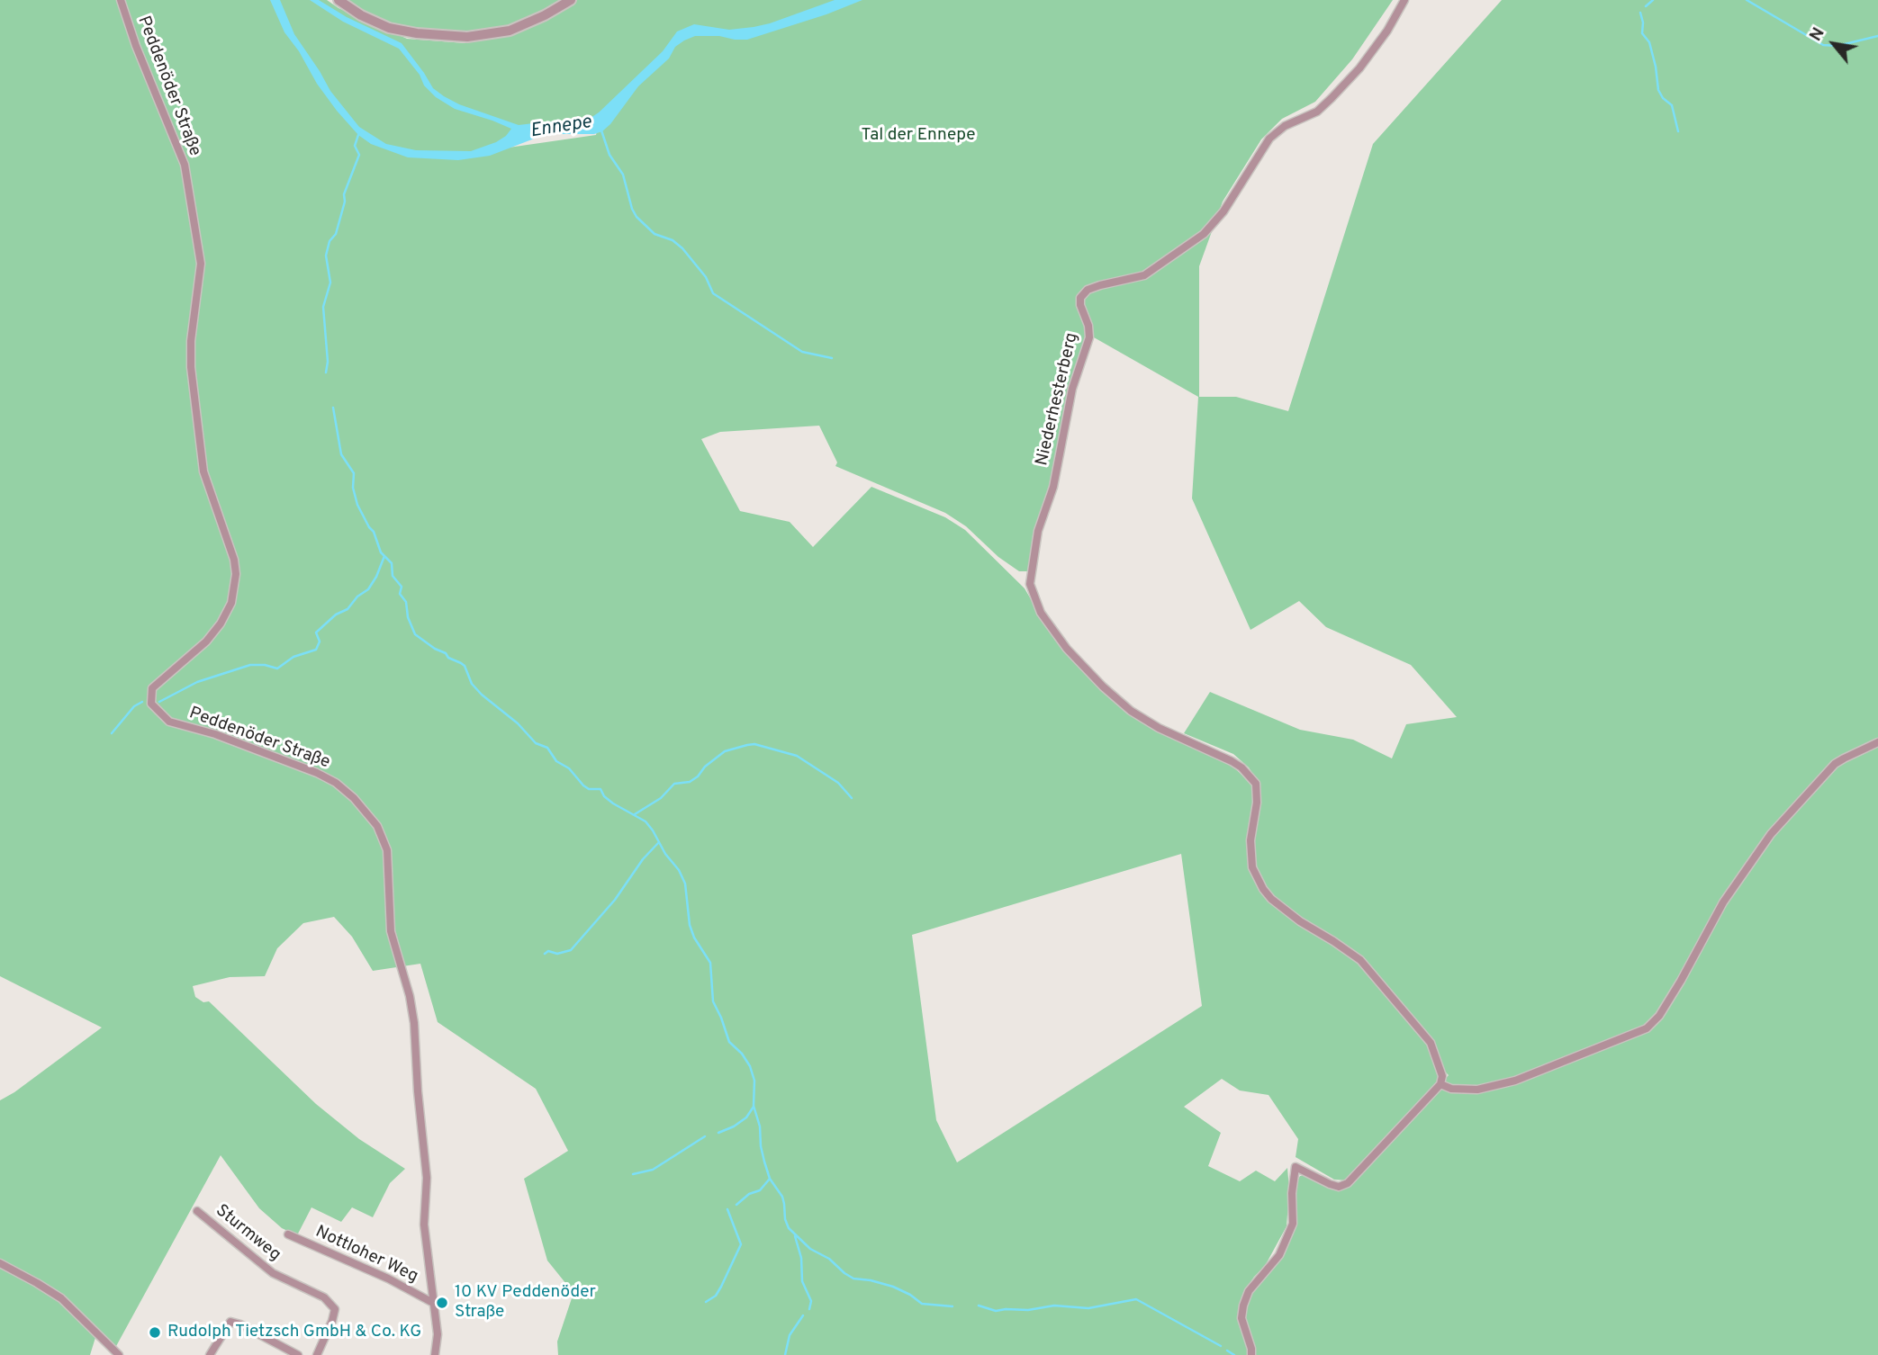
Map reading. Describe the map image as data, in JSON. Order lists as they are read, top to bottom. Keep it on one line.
{"streets":{"street":["Peddenöder Straße","Niederhesterberg","Sturmweg","Nottloher Weg"]},"crossings":[["Peddenöder Straße","Nottloher Weg"]],"water":["Ennepe"],"parks":["Tal der Ennepe"],"places":["10 KV Peddenöder Straße","Rudolph Tietzsch GmbH & Co. KG"],"north":"top left"}
